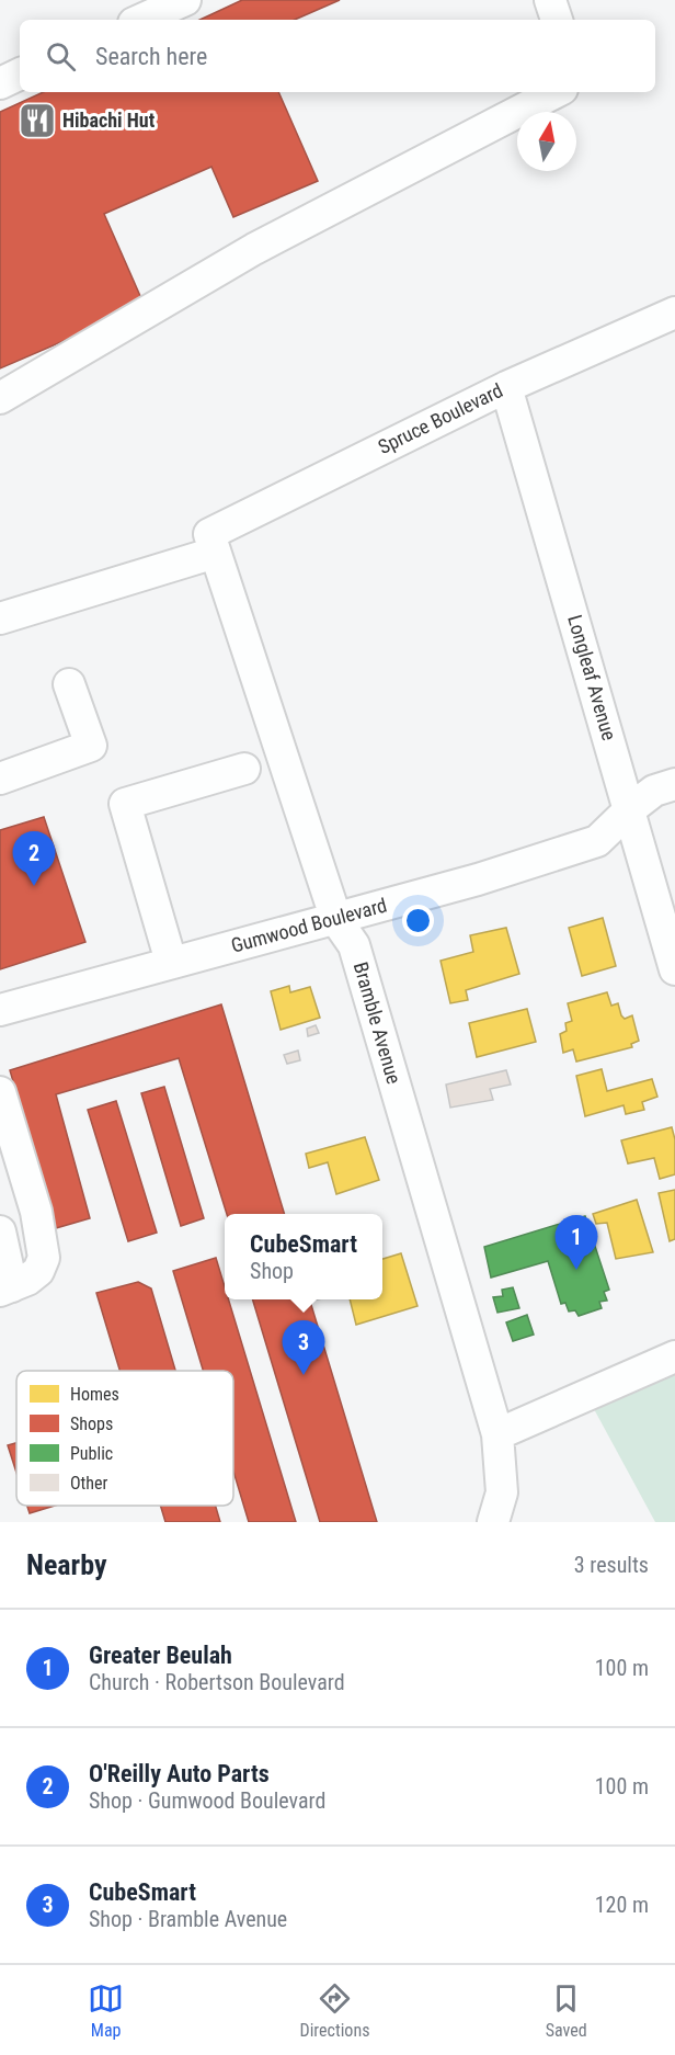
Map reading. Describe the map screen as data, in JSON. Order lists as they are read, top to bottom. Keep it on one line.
{"streets":{"street":["Spruce Boulevard","Longleaf Avenue","Gumwood Boulevard","Bramble Avenue"]},"crossings":[["Spruce Boulevard","Longleaf Avenue"],["Spruce Boulevard","Bramble Avenue"],["Longleaf Avenue","Gumwood Boulevard"],["Gumwood Boulevard","Bramble Avenue"]],"places":{"restaurant":["Hibachi Hut"]},"legend":["Homes","Shops","Public","Other"],"north":"top","page":{"search":"Search here","pins":["2","1","3"],"popup":["CubeSmart","Shop"],"heading":["Nearby","3 results"],"list":[{"mark":"1","name":"Greater Beulah","note":"Church · Robertson Boulevard","value":"100 m"},{"mark":"2","name":"O'Reilly Auto Parts","note":"Shop · Gumwood Boulevard","value":"100 m"},{"mark":"3","name":"CubeSmart","note":"Shop · Bramble Avenue","value":"120 m"}],"nav":["Map","Directions","Saved"]}}
